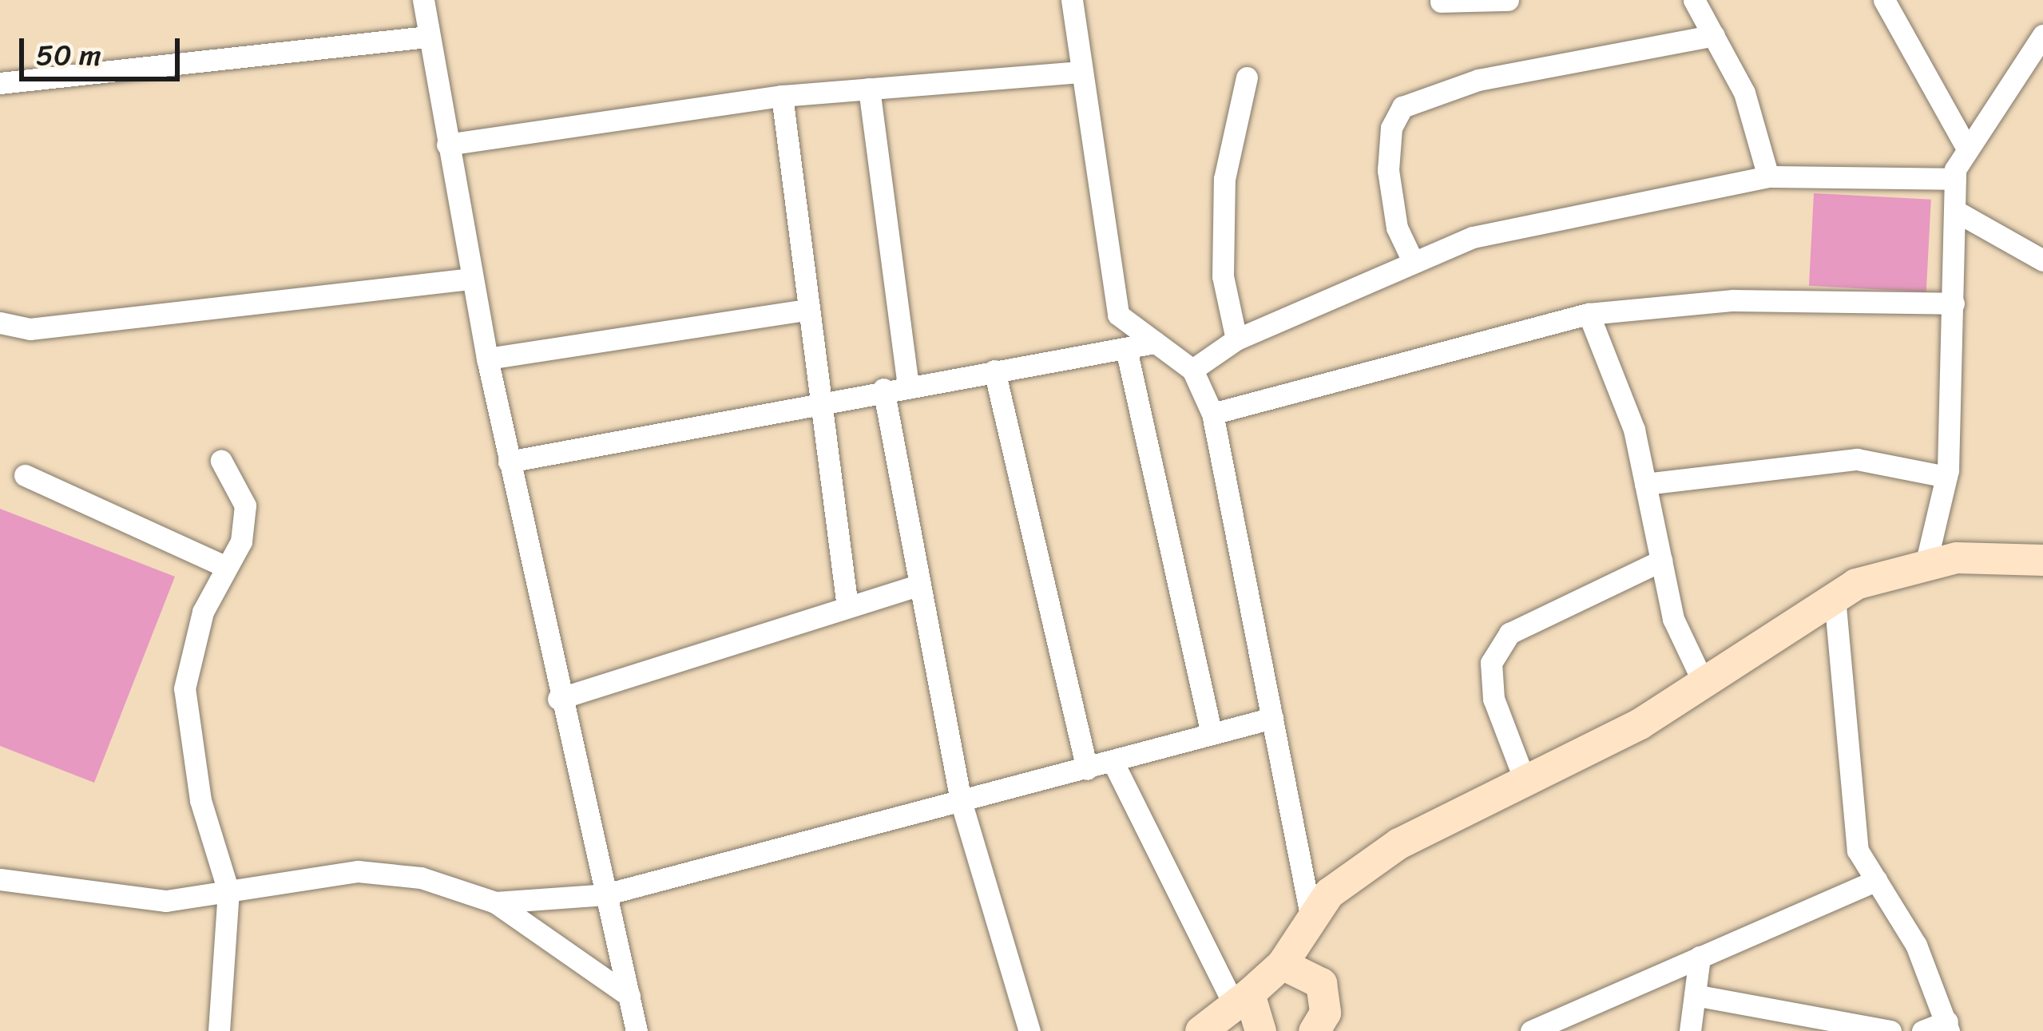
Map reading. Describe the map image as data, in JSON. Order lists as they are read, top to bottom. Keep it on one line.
{"scale_bar":"50 m"}
